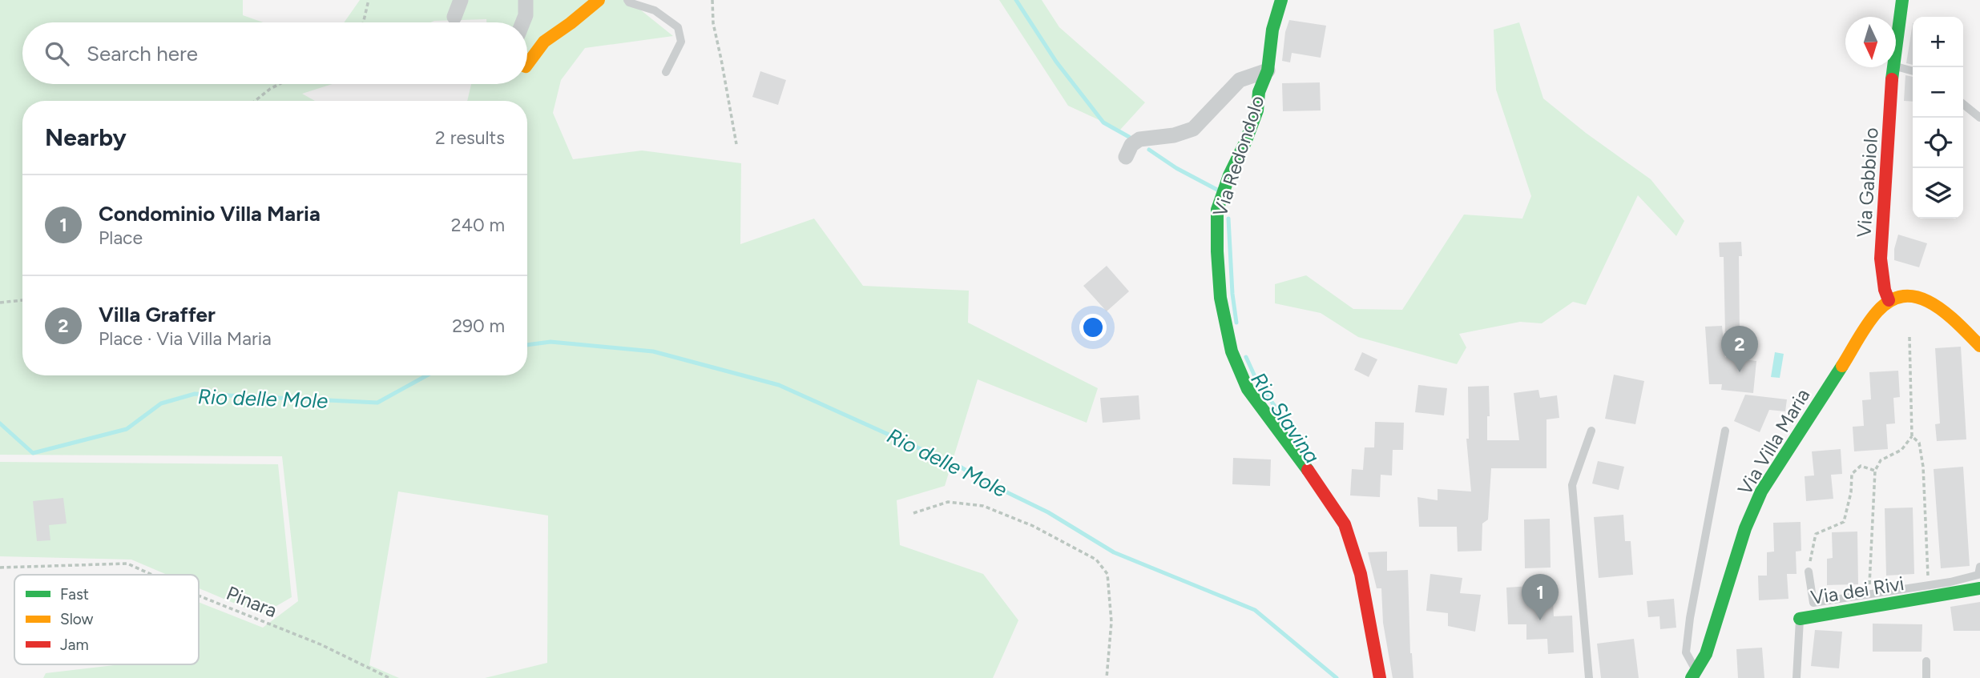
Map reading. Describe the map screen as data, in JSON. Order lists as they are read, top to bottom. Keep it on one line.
{"streets":{"street":["Via Redondolo","Via Gabbiolo","Via Villa Maria","Via dei Rivi"],"path":["Pinara"]},"crossings":[["Via Gabbiolo","Via Villa Maria"]],"water":["Rio delle Mole","Rio Slavina"],"legend":["Fast","Slow","Jam"],"north":"bottom","page":{"map_buttons":["+","−"],"search":"Search here","heading":["Nearby","2 results"],"list":[{"mark":"1","name":"Condominio Villa Maria","note":"Place","value":"240 m"},{"mark":"2","name":"Villa Graffer","note":"Place · Via Villa Maria","value":"290 m"}],"pins":["2","1"]}}
